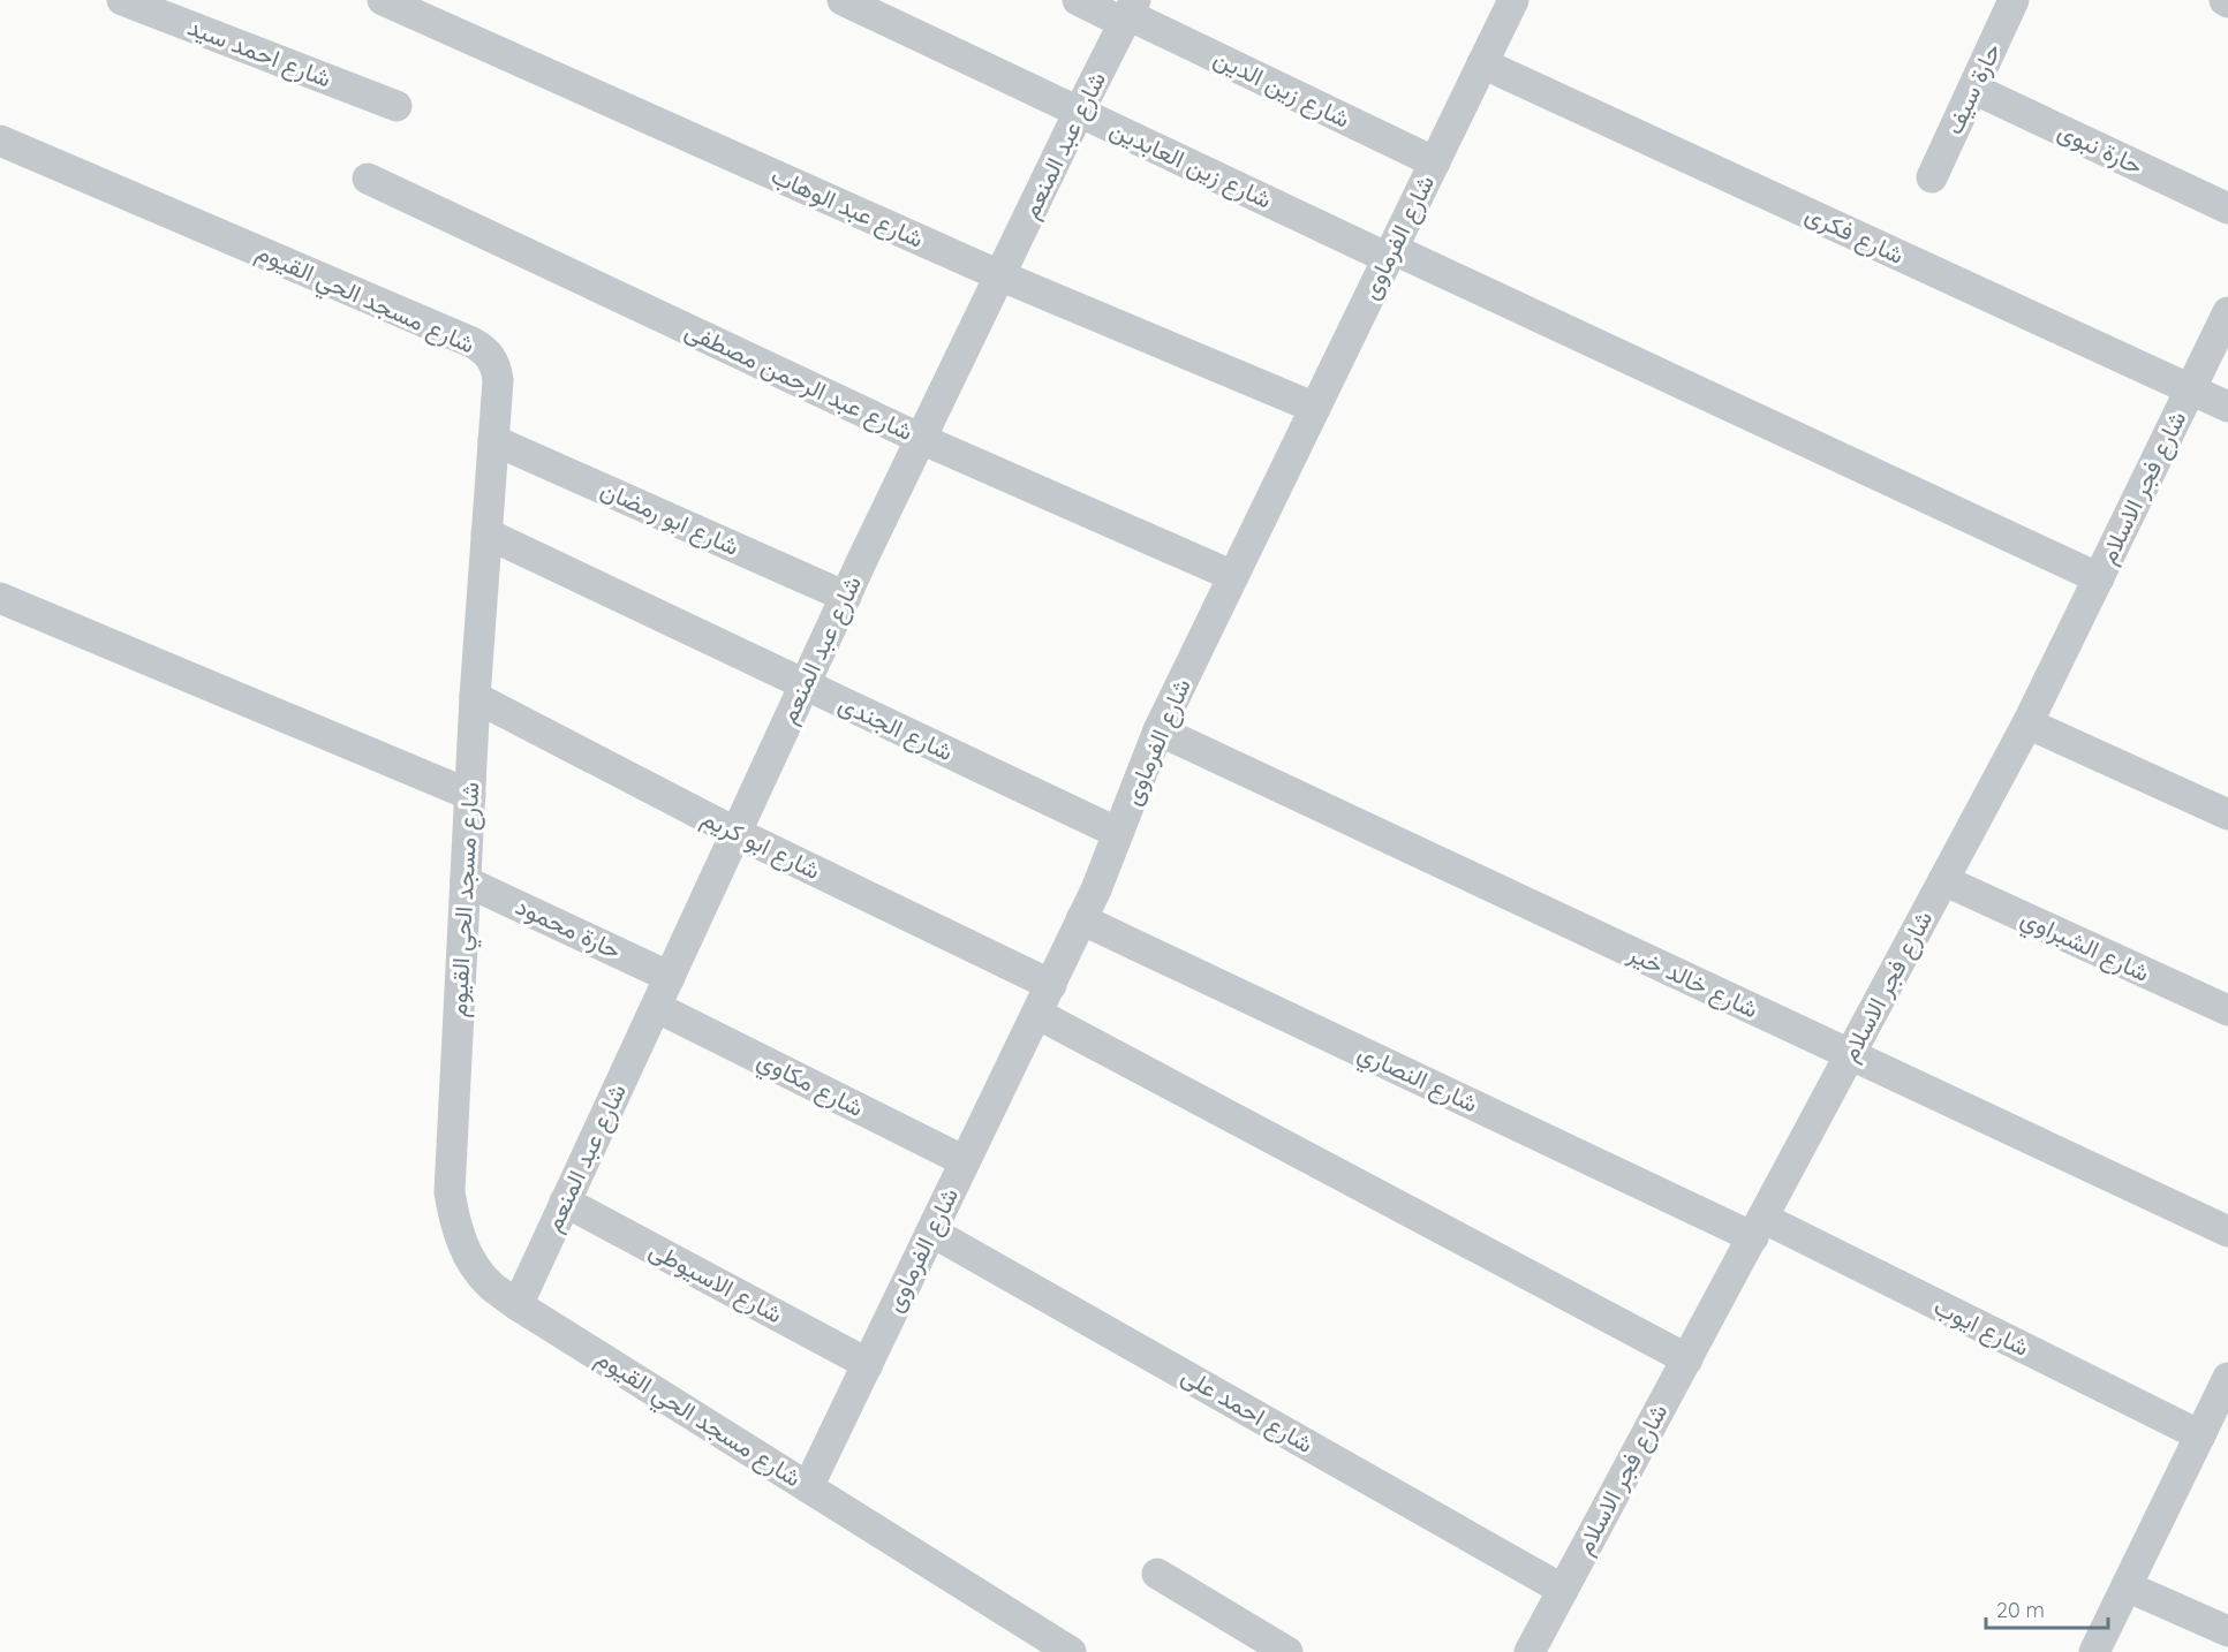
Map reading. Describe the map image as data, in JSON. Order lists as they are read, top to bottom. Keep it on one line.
{"streets":{"street":["شارع احمد سيد","شارع زين الدين","حارة سيف","شارع عبد المنعم","حارة نبوى","شارع زين العابدين","شارع عبد الوهاب","شارع فكرى","شارع الفرماوى","شارع مسجد الحي القيوم","شارع عبد الرحمن مصطفى","شارع فجر الاسلام","شارع ابو رمضان","شارع الجندى","شارع ابو كريم","حارة محمود","شارع الشبراوي","شارع خالد خير","شارع النصاري","شارع مكاوي","شارع الاسيوطى","شارع ايوب","شارع احمد على"]},"crossings":[["شارع زين الدين","شارع عبد المنعم"],["شارع زين الدين","شارع الفرماوى"],["حارة سيف","حارة نبوى"],["شارع عبد المنعم","شارع زين العابدين"],["شارع عبد المنعم","شارع عبد الوهاب"],["شارع عبد المنعم","شارع مسجد الحي القيوم"],["شارع عبد المنعم","شارع عبد الرحمن مصطفى"],["شارع عبد المنعم","شارع ابو رمضان"],["شارع عبد المنعم","شارع الجندى"],["شارع عبد المنعم","شارع ابو كريم"],["شارع عبد المنعم","حارة محمود"],["شارع عبد المنعم","شارع مكاوي"],["شارع عبد المنعم","شارع الاسيوطى"],["شارع زين العابدين","شارع الفرماوى"],["شارع زين العابدين","شارع فجر الاسلام"],["شارع عبد الوهاب","شارع الفرماوى"],["شارع فكرى","شارع الفرماوى"],["شارع فكرى","شارع فجر الاسلام"],["شارع الفرماوى","شارع مسجد الحي القيوم"],["شارع الفرماوى","شارع عبد الرحمن مصطفى"],["شارع الفرماوى","شارع الجندى"],["شارع الفرماوى","شارع ابو كريم"],["شارع الفرماوى","شارع خالد خير"],["شارع الفرماوى","شارع النصاري"],["شارع الفرماوى","شارع مكاوي"],["شارع الفرماوى","شارع الاسيوطى"],["شارع الفرماوى","شارع احمد على"],["شارع مسجد الحي القيوم","شارع ابو رمضان"],["شارع مسجد الحي القيوم","شارع الجندى"],["شارع مسجد الحي القيوم","شارع ابو كريم"],["شارع مسجد الحي القيوم","حارة محمود"],["شارع فجر الاسلام","شارع الشبراوي"],["شارع فجر الاسلام","شارع خالد خير"],["شارع فجر الاسلام","شارع النصاري"],["شارع فجر الاسلام","شارع ايوب"],["شارع فجر الاسلام","شارع احمد على"],["شارع النصاري","شارع ايوب"]],"scale_bar":"20 m"}
